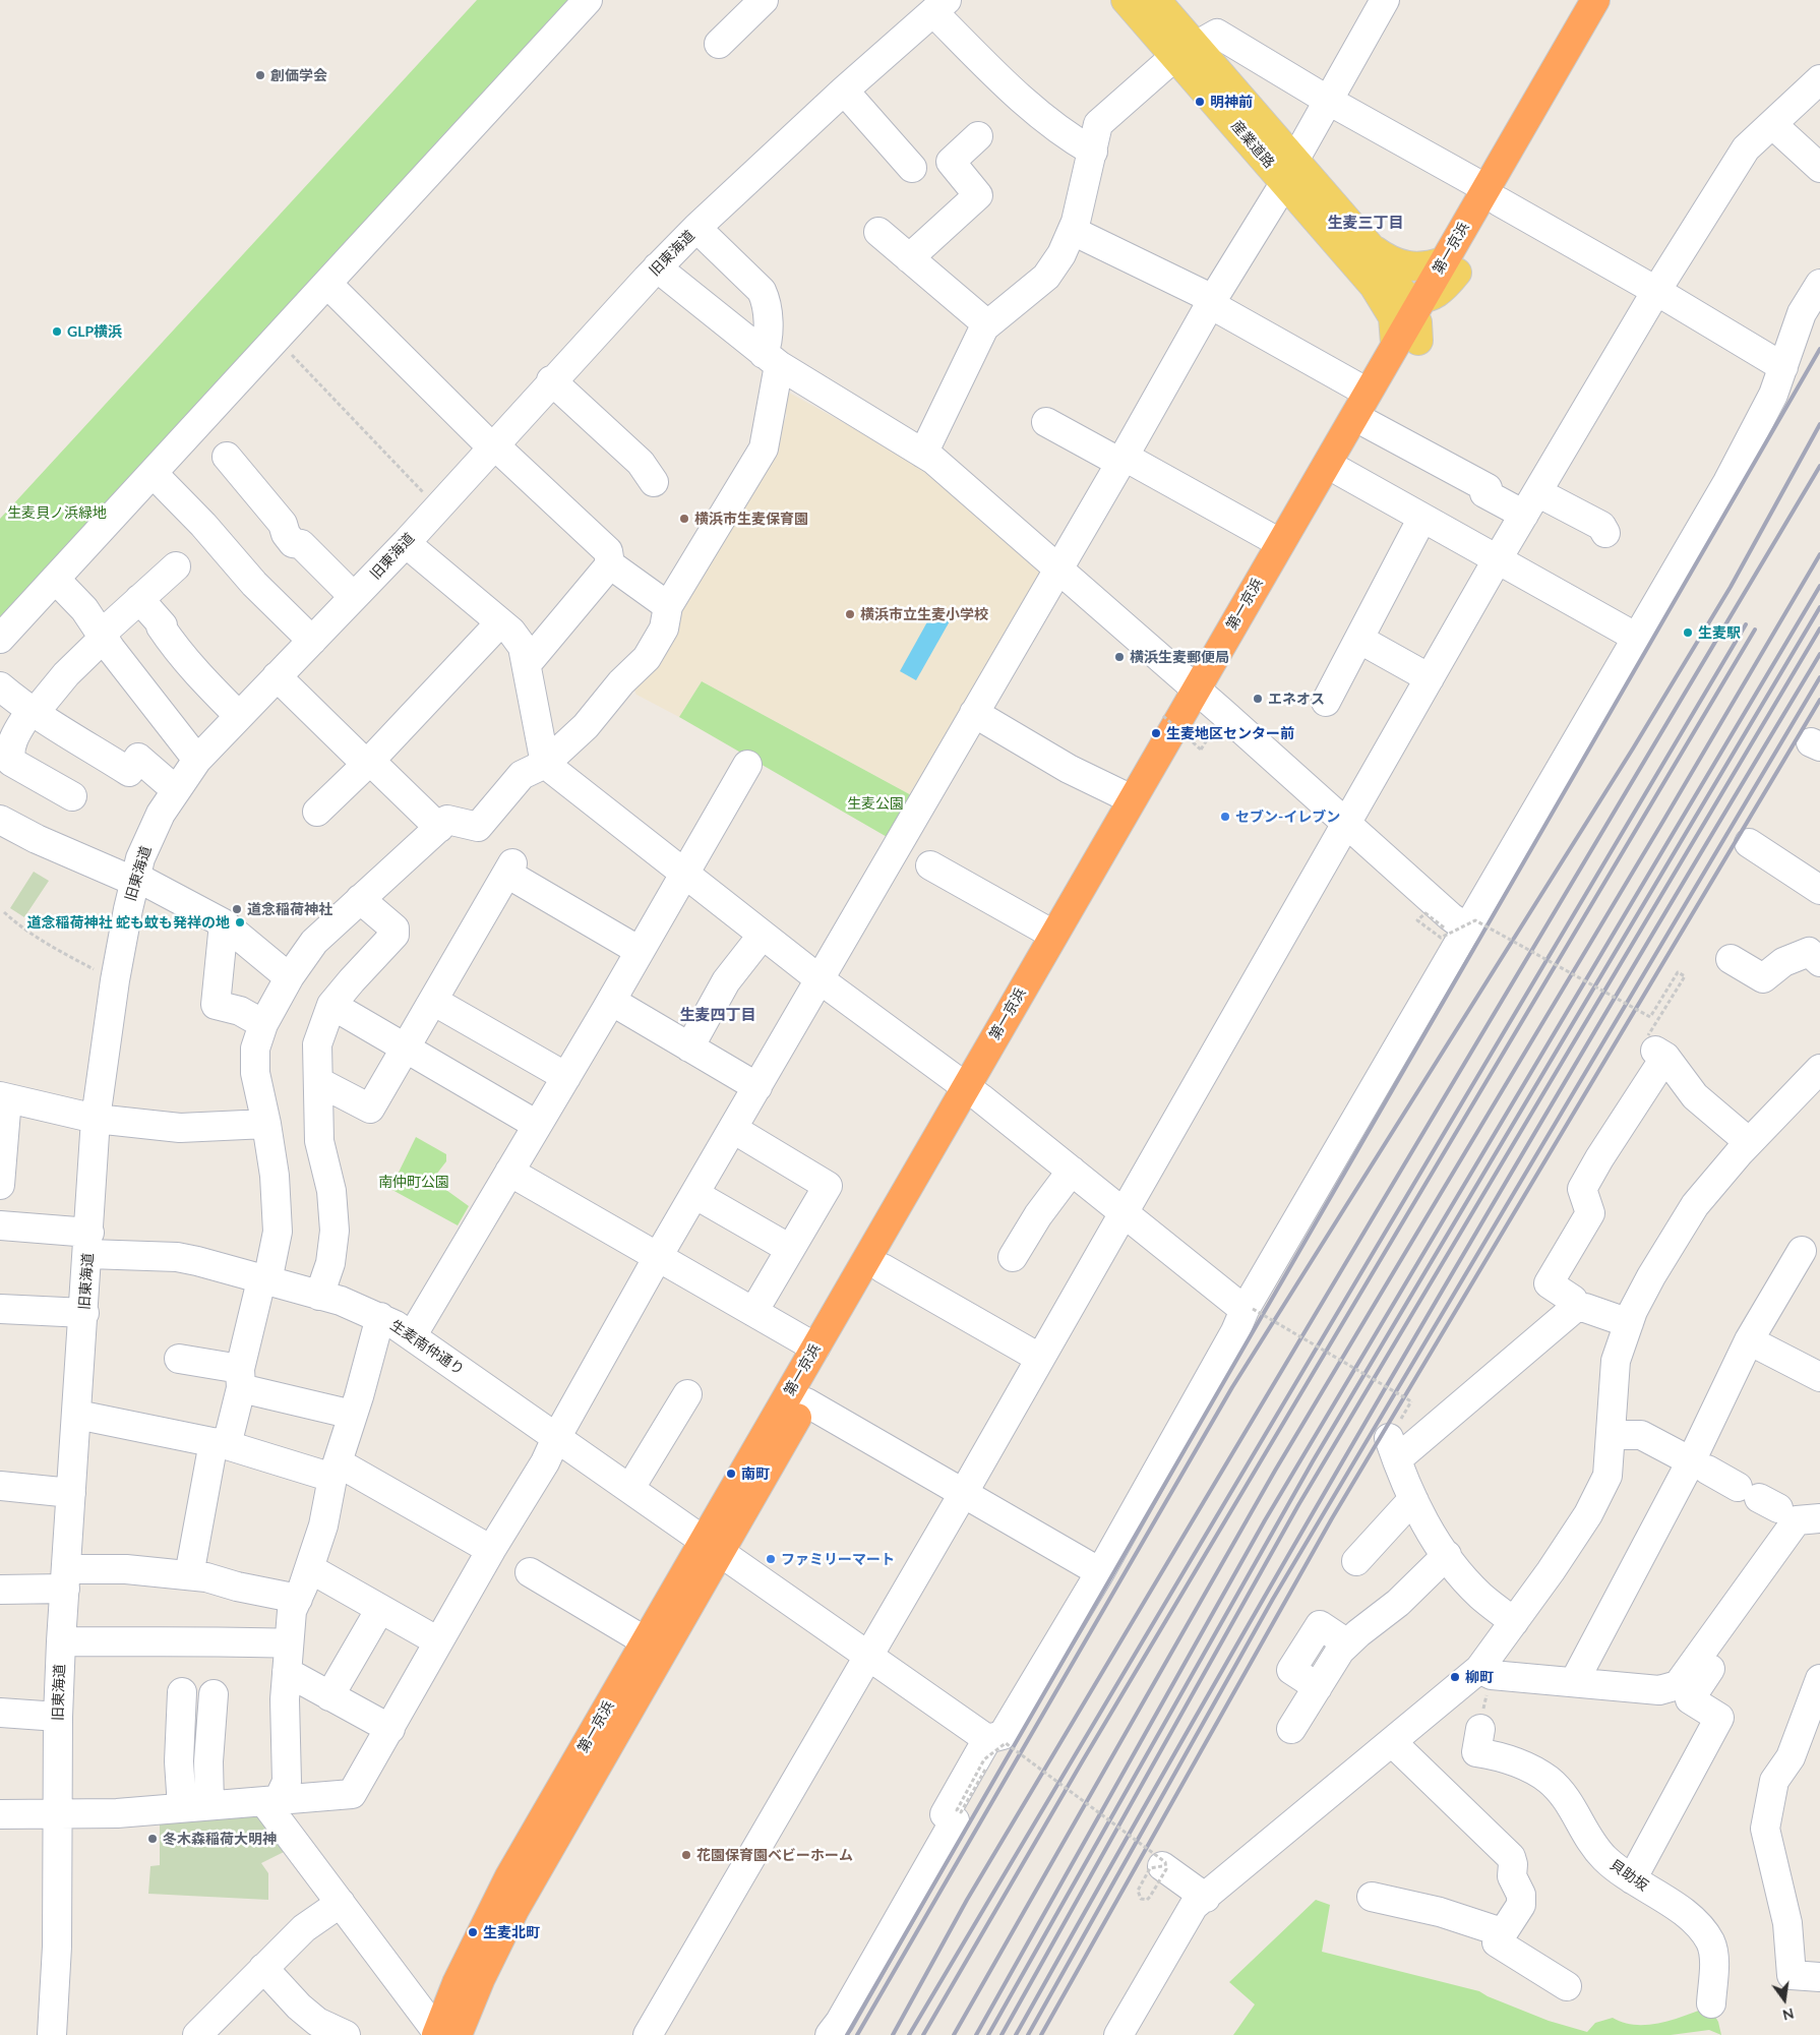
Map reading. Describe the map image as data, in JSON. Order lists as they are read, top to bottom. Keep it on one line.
{"streets":{"highway":["第一京浜"],"main road":["産業道路"],"street":["旧東海道","生麦南仲通り","貝助坂"]},"crossings":[["産業道路","第一京浜"],["第一京浜","生麦南仲通り"],["旧東海道","生麦南仲通り"]],"districts":["生麦三丁目","生麦四丁目"],"parks":["生麦貝ノ浜緑地","生麦公園","南仲町公園"],"places":["創価学会","明神前","GLP横浜","横浜市生麦保育園","横浜市立生麦小学校","生麦駅","横浜生麦郵便局","エネオス","生麦地区センター前","セブン-イレブン","道念稲荷神社","道念稲荷神社 蛇も蚊も発祥の地","南町","ファミリーマート","柳町","冬木森稲荷大明神","花園保育園ベビーホーム","生麦北町"],"north":"bottom"}
